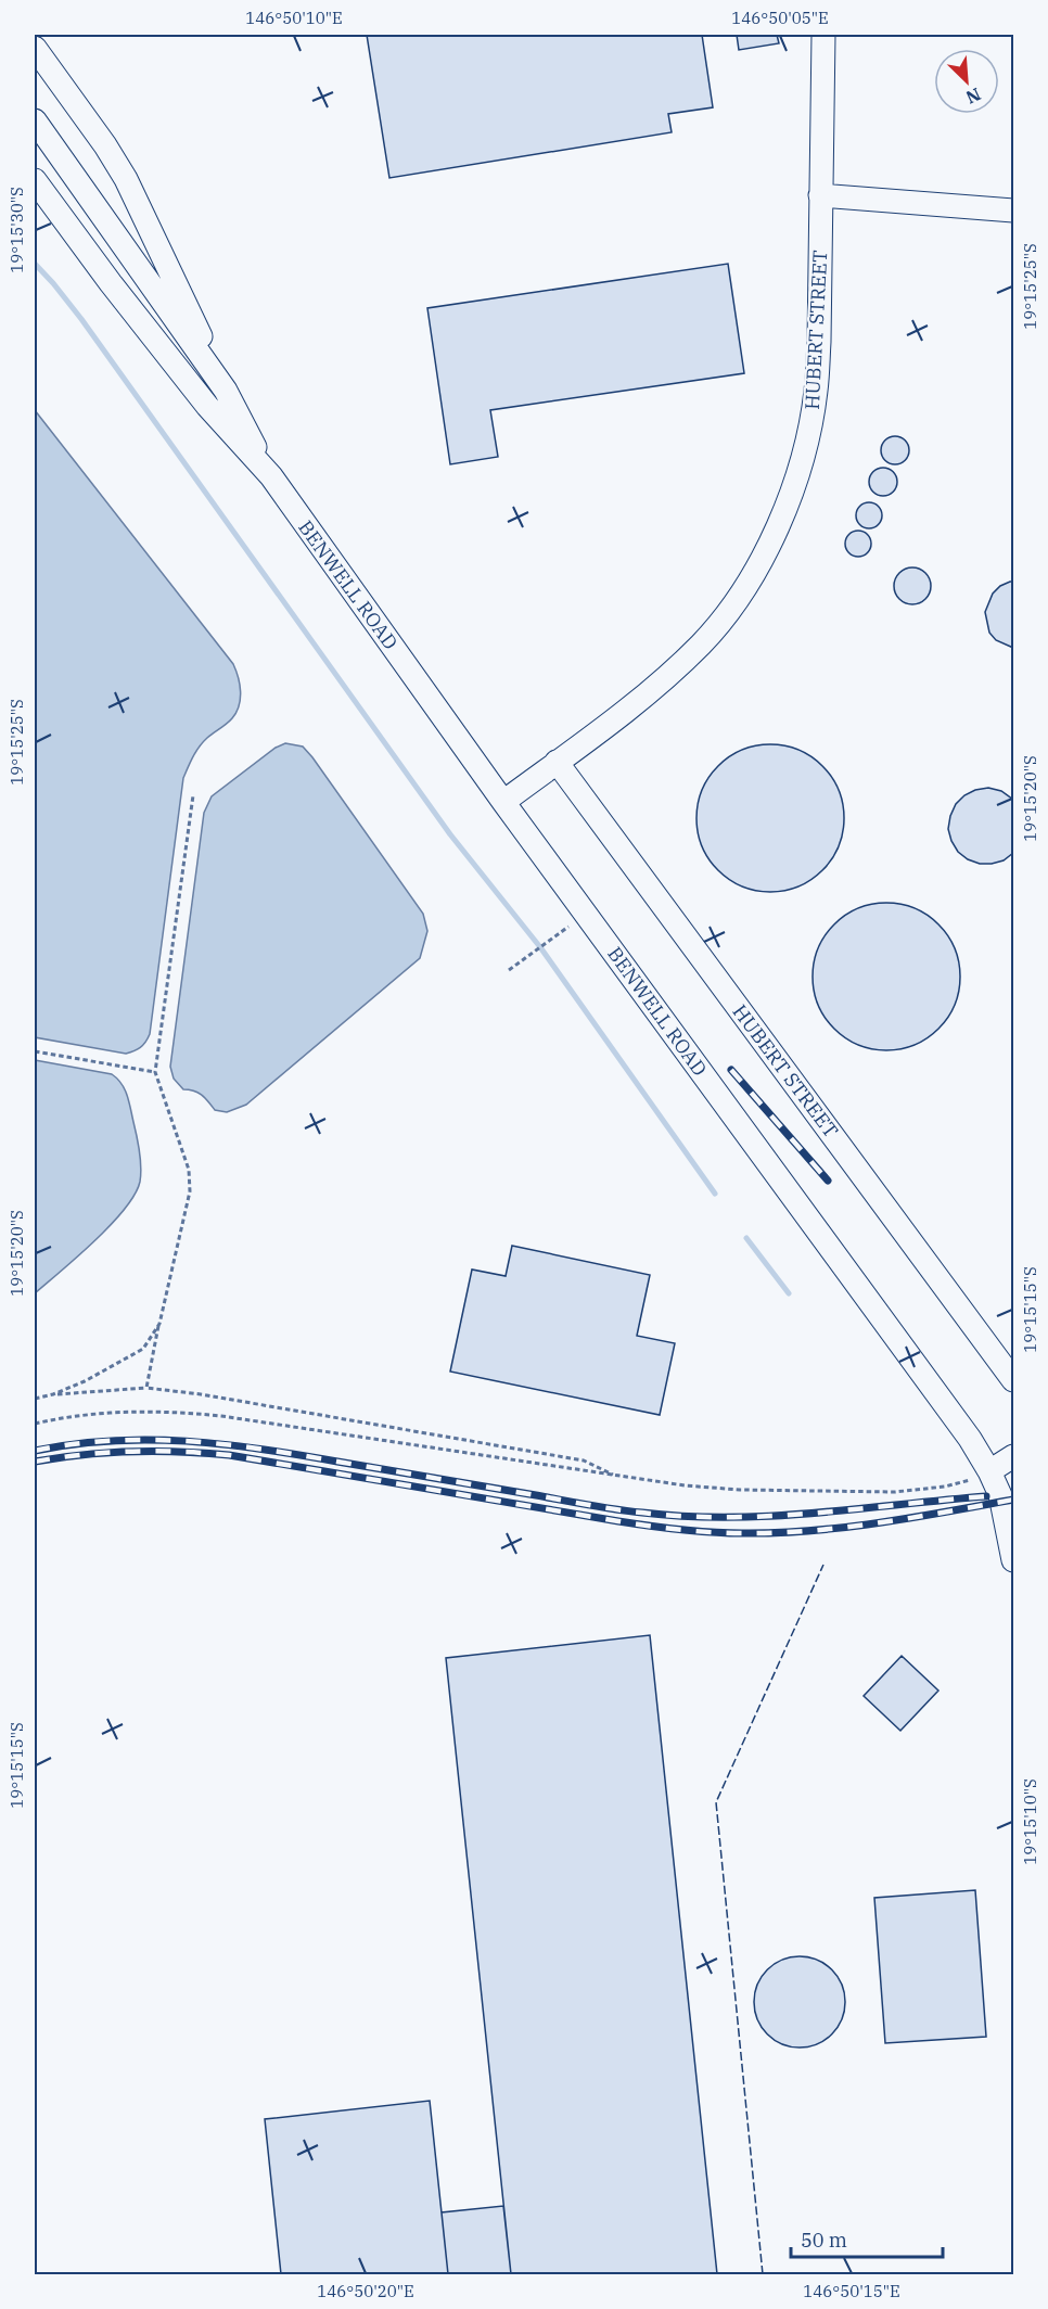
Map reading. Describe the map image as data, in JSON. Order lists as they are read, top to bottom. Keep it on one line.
{"streets":{"street":["HUBERT STREET","BENWELL ROAD"]},"crossings":[["HUBERT STREET","BENWELL ROAD"]],"scale_bar":"50 m","north":"bottom right","coordinates":["146°50'10\"E","146°50'05\"E","19°15'30\"S","19°15'25\"S","19°15'20\"S","19°15'15\"S","19°15'10\"S","146°50'20\"E","146°50'15\"E"]}
